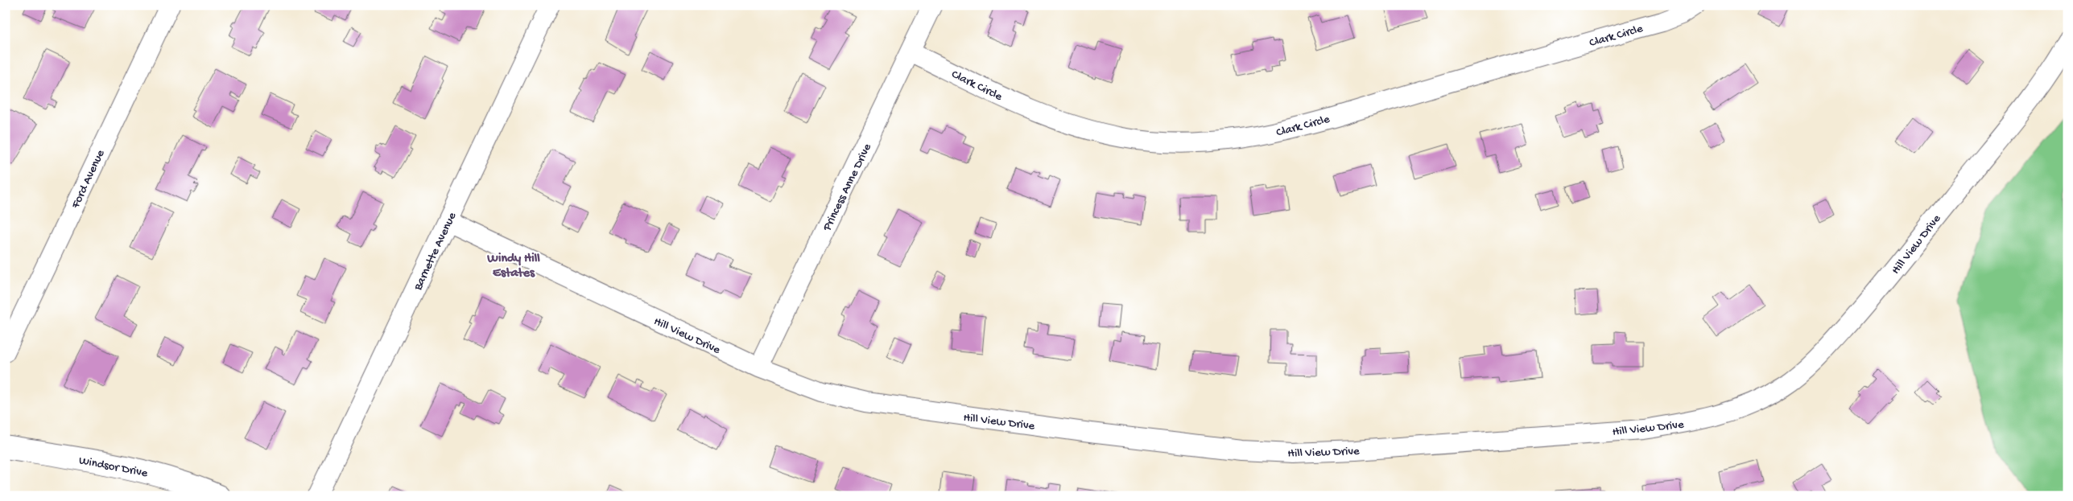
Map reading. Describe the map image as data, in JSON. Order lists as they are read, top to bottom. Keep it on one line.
{"streets":{"street":["Clark Circle","Ford Avenue","Princess Anne Drive","Hill View Drive","Barnette Avenue","Windsor Drive"]},"crossings":[["Clark Circle","Princess Anne Drive"],["Princess Anne Drive","Hill View Drive"],["Hill View Drive","Barnette Avenue"]],"districts":["Windy Hill Estates"]}
